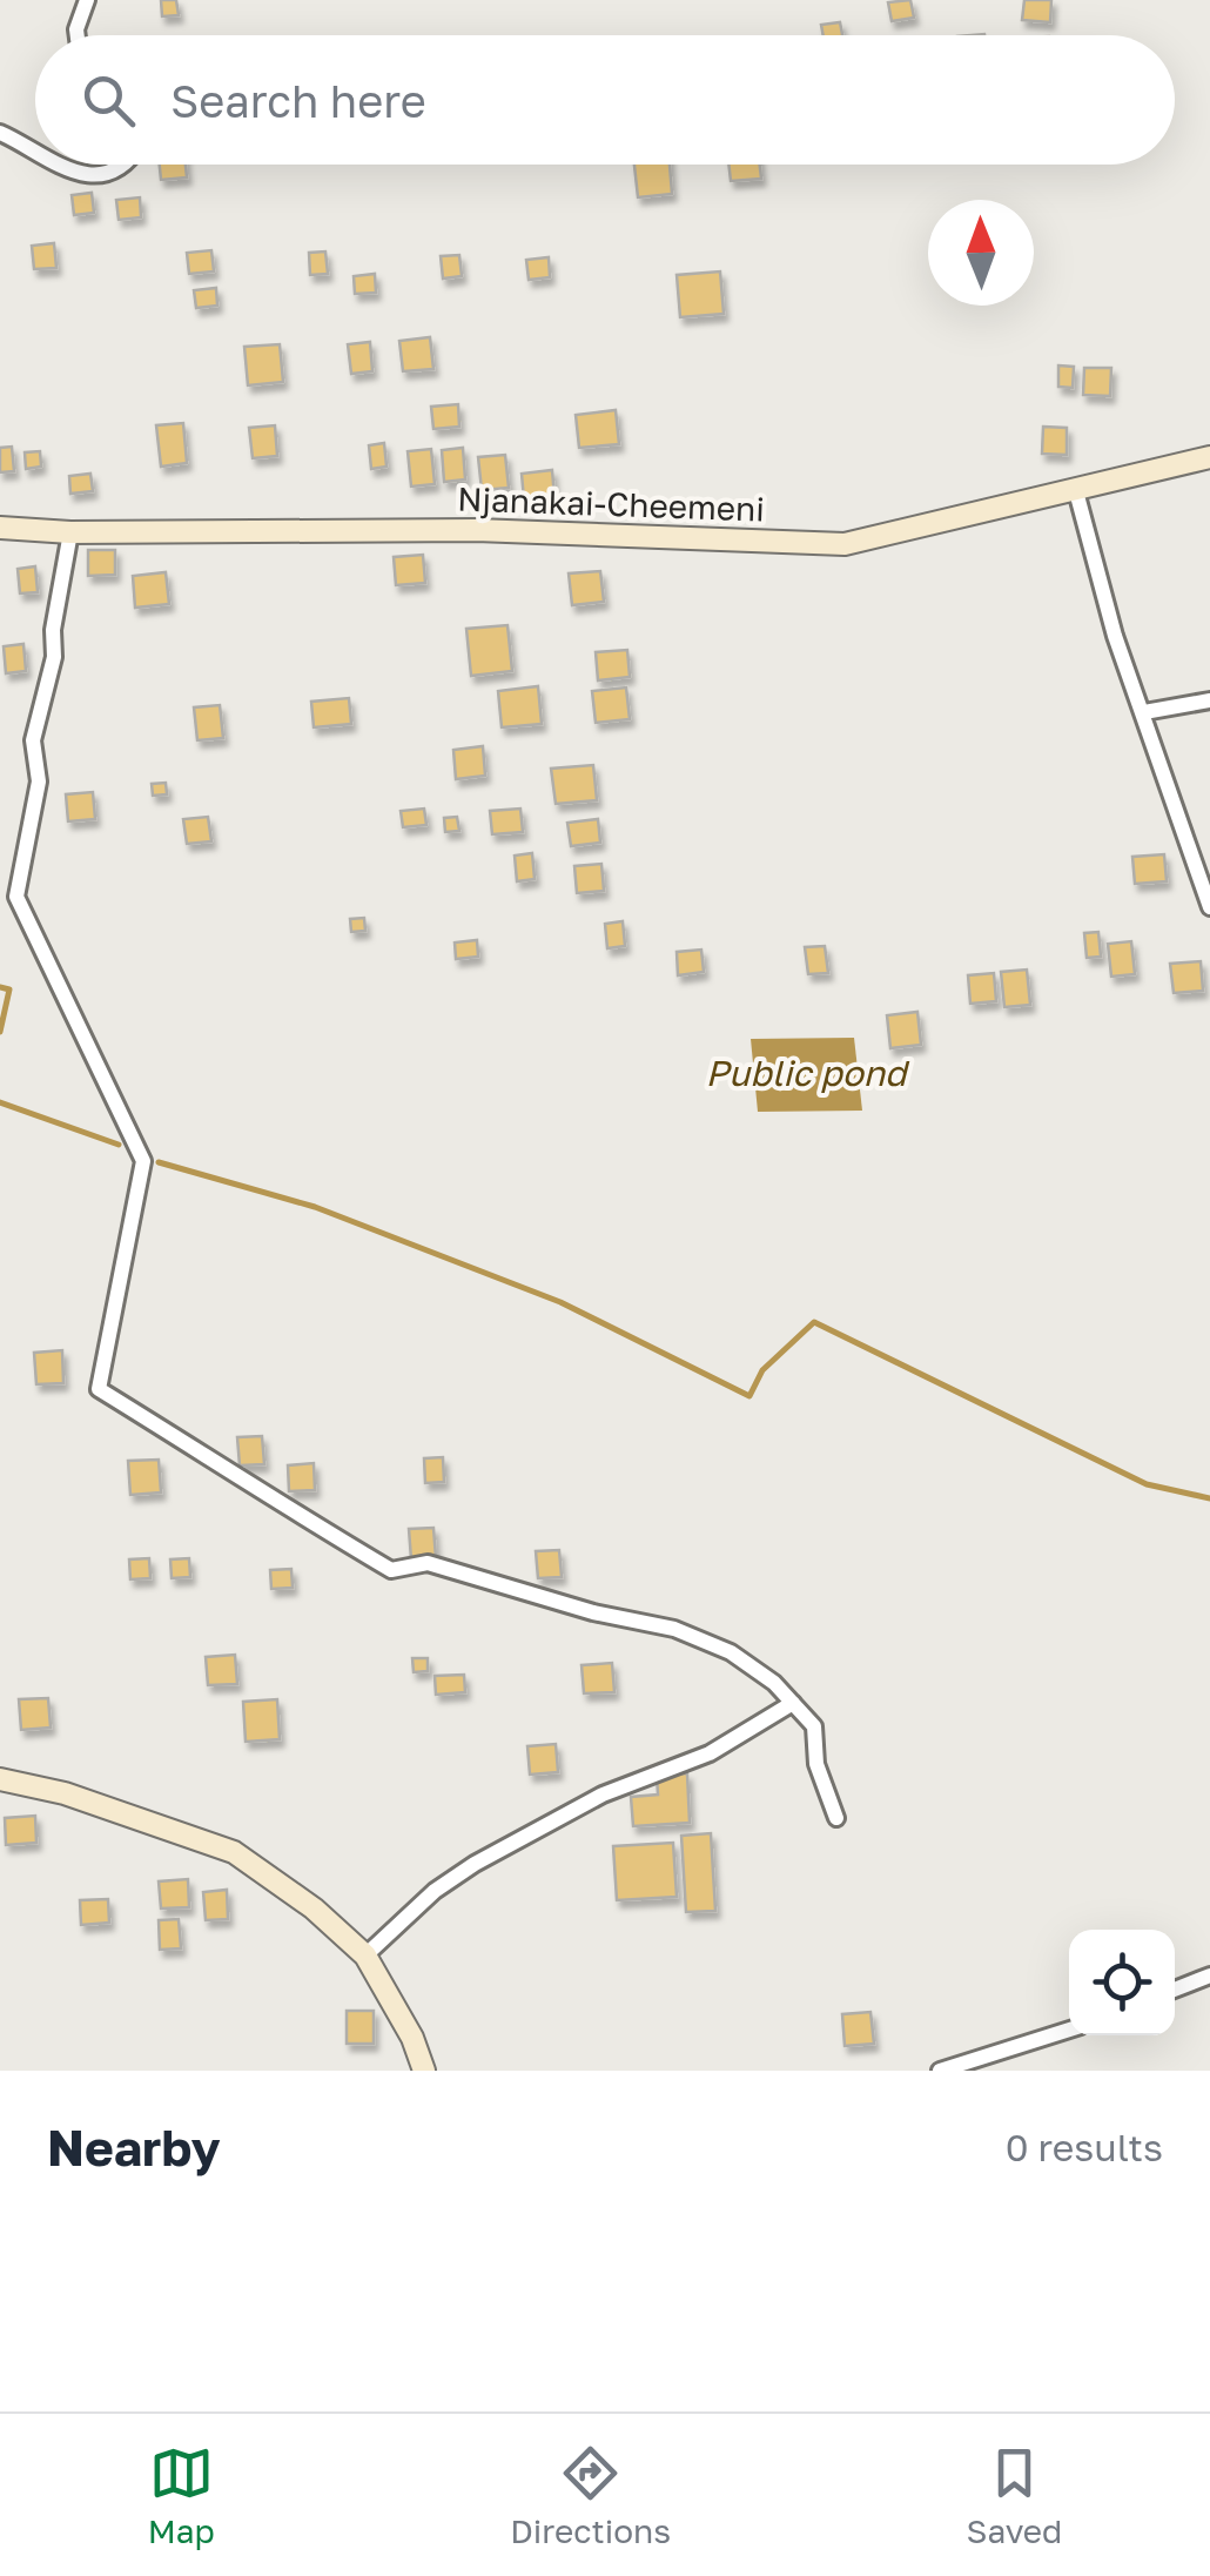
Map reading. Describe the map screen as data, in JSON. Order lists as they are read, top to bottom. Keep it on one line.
{"streets":{"main road":["Njanakai-Cheemeni"]},"water":["Public pond"],"north":"top","page":{"search":"Search here","heading":["Nearby","0 results"],"nav":["Map","Directions","Saved"]}}
